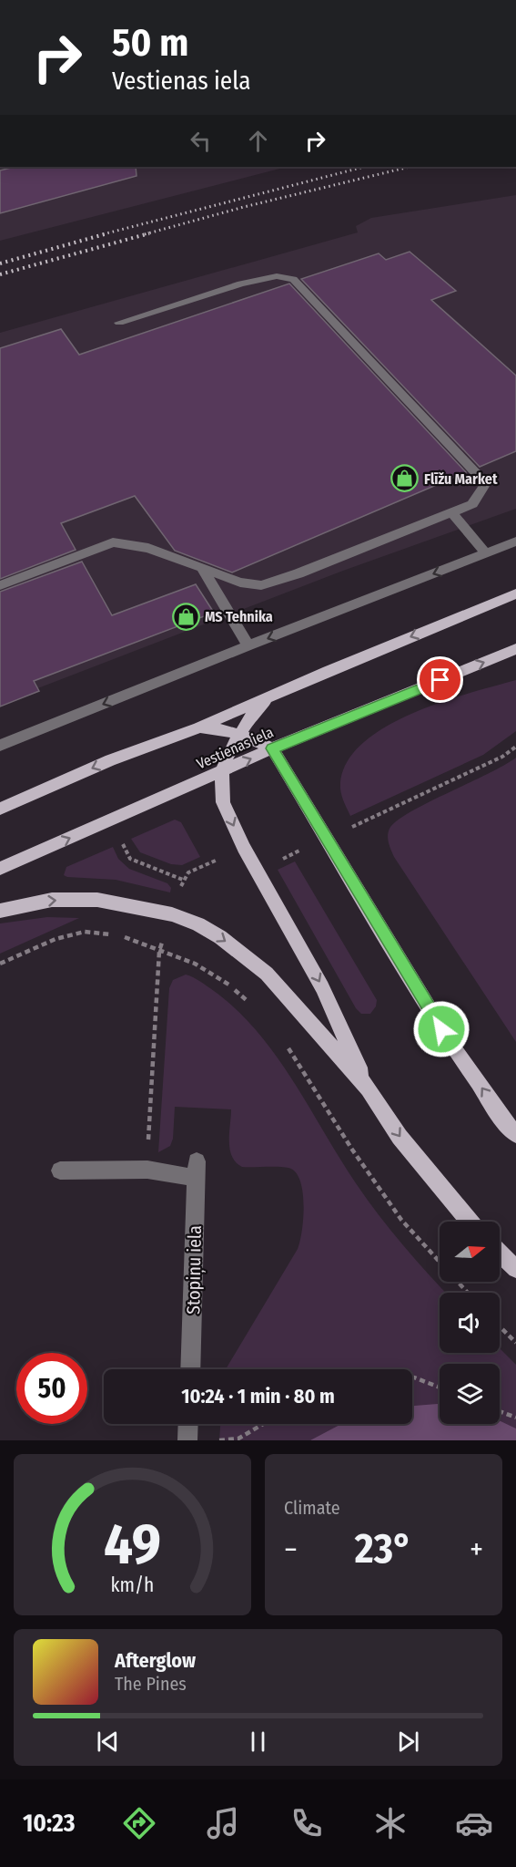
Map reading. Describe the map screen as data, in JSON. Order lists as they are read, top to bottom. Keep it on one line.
{"streets":{"main road":["Vestienas iela"],"street":["Stopiņu iela"]},"places":{"shop":["Flīžu Market","MS Tehnika"]},"north":"right","page":{"turn":["50 m","Vestienas iela"],"limit":"50","trip":"10:24 · 1 min · 80 m","tile":"Climate","heat":["−","23°","+"],"song":["Afterglow","The Pines"],"tabs":"10:23","gauge":["49","km/h"]}}
